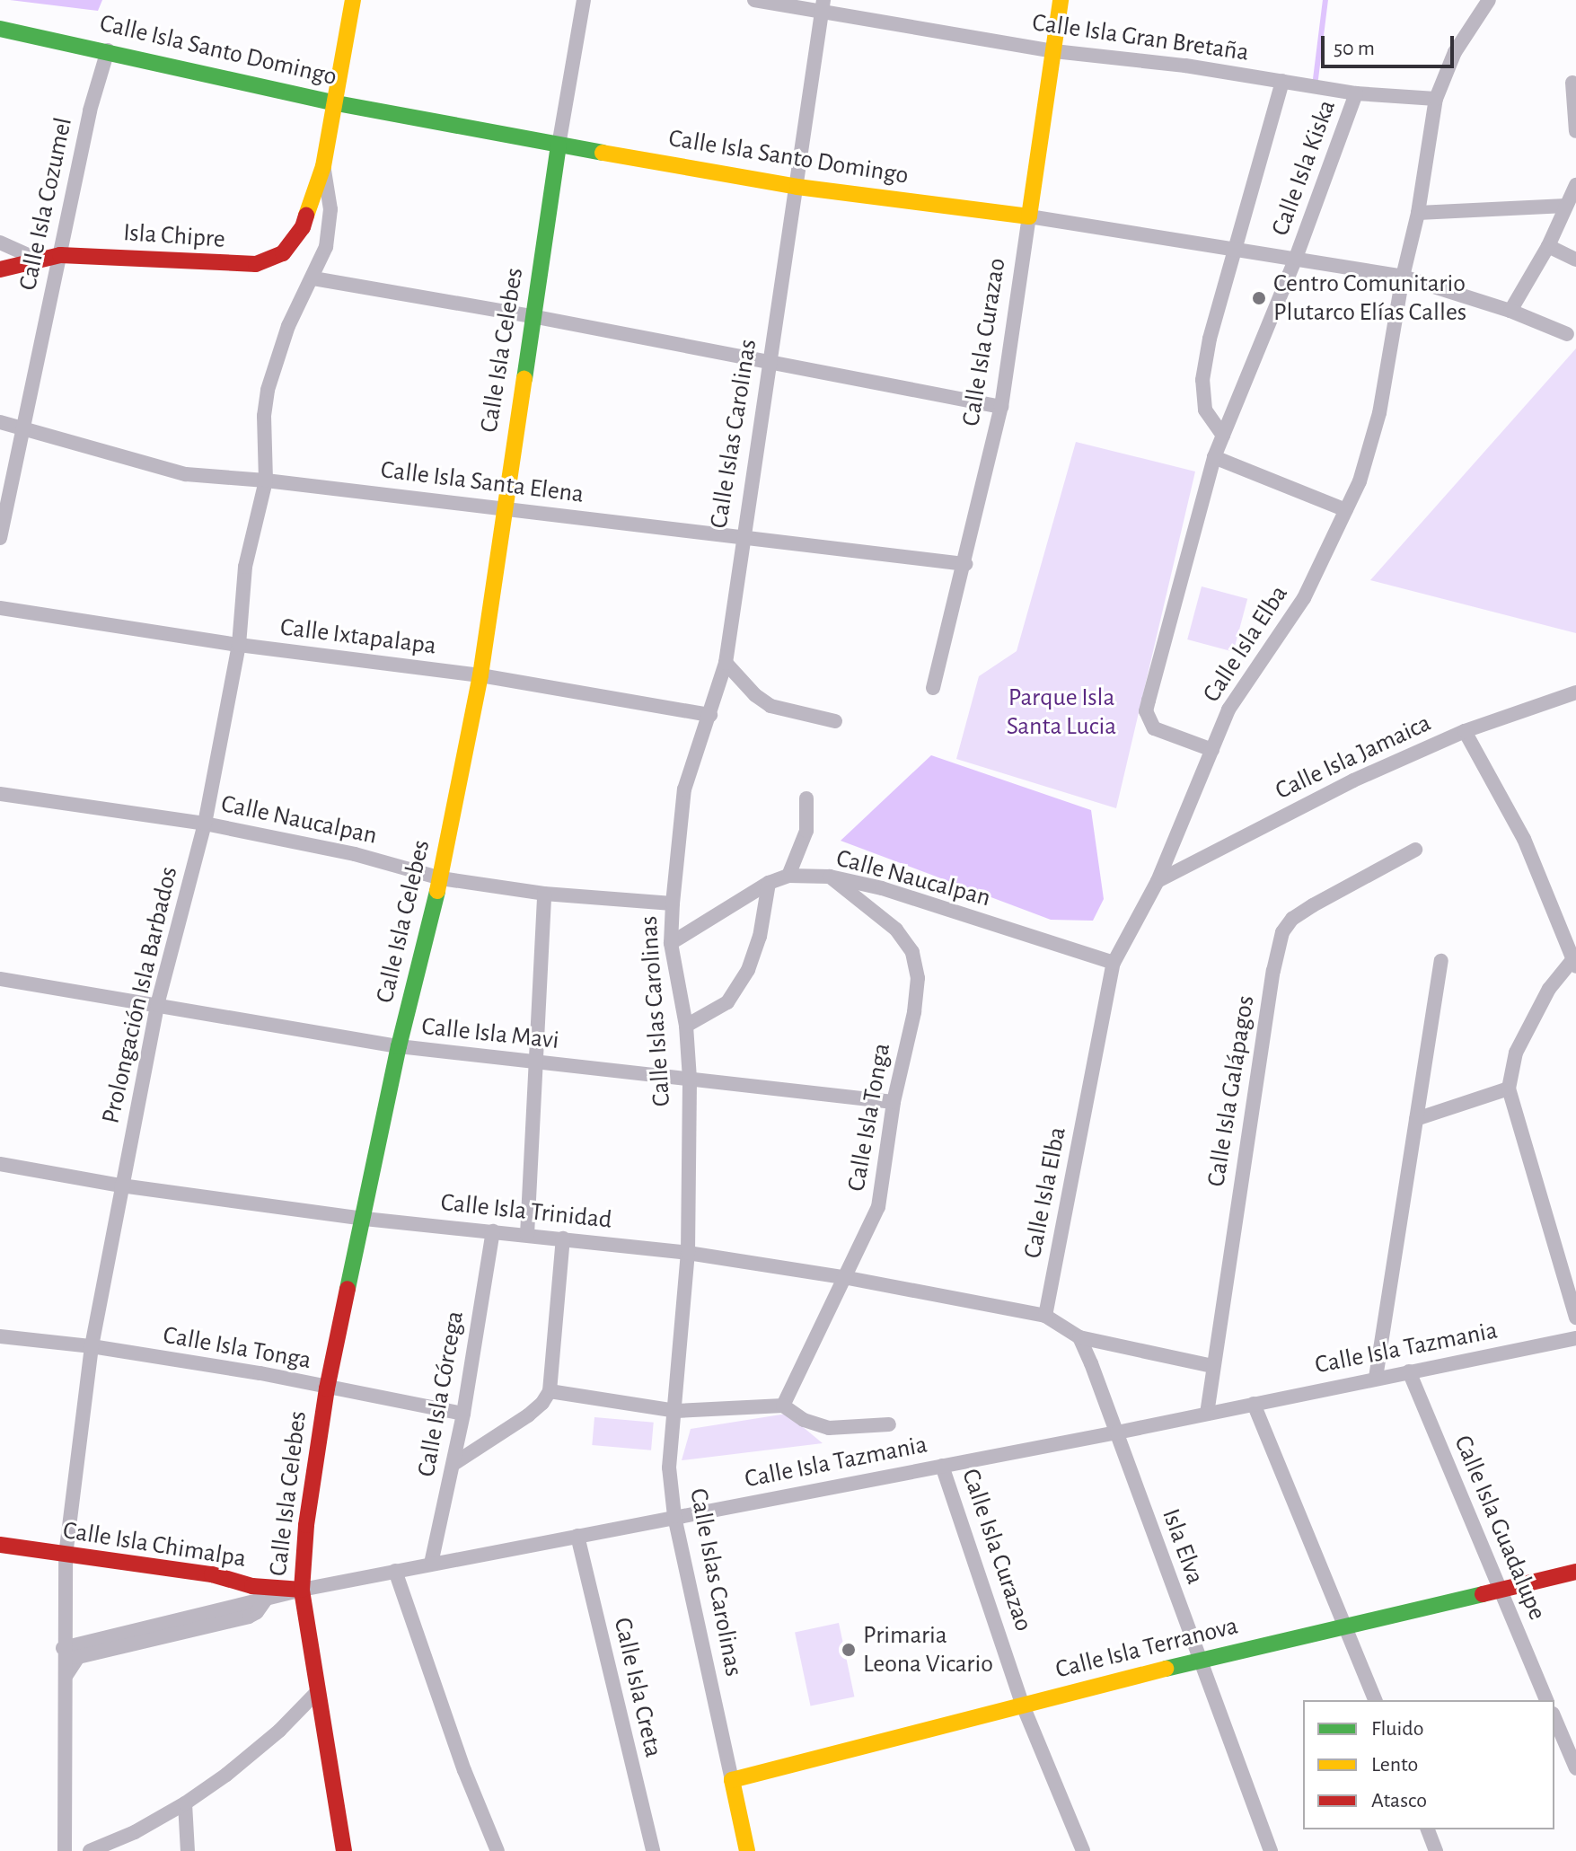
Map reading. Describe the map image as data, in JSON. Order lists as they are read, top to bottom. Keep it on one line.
{"streets":{"street":["Calle Isla Gran Bretaña","Calle Isla Santo Domingo","Calle Isla Kiska","Calle Isla Cozumel","Isla Chipre","Calle Isla Curazao","Calle Isla Celebes","Calle Islas Carolinas","Calle Isla Santa Elena","Calle Ixtapalapa","Calle Isla Elba","Calle Isla Jamaica","Calle Naucalpan","Prolongación Isla Barbados","Calle Isla Mavi","Calle Isla Galápagos","Calle Isla Tonga","Calle Isla Trinidad","Calle Isla Tazmania","Calle Isla Córcega","Calle Isla Guadalupe","Calle Isla Chimalpa","Isla Elva","Calle Isla Terranova","Calle Isla Creta"]},"crossings":[["Calle Isla Gran Bretaña","Calle Isla Kiska"],["Calle Isla Gran Bretaña","Calle Isla Curazao"],["Calle Isla Gran Bretaña","Calle Islas Carolinas"],["Calle Isla Gran Bretaña","Calle Isla Elba"],["Calle Isla Santo Domingo","Calle Isla Kiska"],["Calle Isla Santo Domingo","Calle Isla Cozumel"],["Calle Isla Santo Domingo","Calle Isla Curazao"],["Calle Isla Santo Domingo","Calle Isla Celebes"],["Calle Isla Santo Domingo","Calle Islas Carolinas"],["Calle Isla Santo Domingo","Calle Isla Elba"],["Calle Isla Kiska","Calle Isla Elba"],["Calle Isla Cozumel","Isla Chipre"],["Calle Isla Cozumel","Calle Isla Santa Elena"],["Isla Chipre","Prolongación Isla Barbados"],["Calle Isla Curazao","Calle Isla Santa Elena"],["Calle Isla Curazao","Calle Isla Tazmania"],["Calle Isla Curazao","Calle Isla Terranova"],["Calle Isla Celebes","Calle Isla Santa Elena"],["Calle Isla Celebes","Calle Ixtapalapa"],["Calle Isla Celebes","Calle Naucalpan"],["Calle Isla Celebes","Calle Isla Mavi"],["Calle Isla Celebes","Calle Isla Tonga"],["Calle Isla Celebes","Calle Isla Trinidad"],["Calle Isla Celebes","Calle Isla Tazmania"],["Calle Isla Celebes","Calle Isla Chimalpa"],["Calle Islas Carolinas","Calle Isla Santa Elena"],["Calle Islas Carolinas","Calle Ixtapalapa"],["Calle Islas Carolinas","Calle Naucalpan"],["Calle Islas Carolinas","Calle Isla Mavi"],["Calle Islas Carolinas","Calle Isla Trinidad"],["Calle Islas Carolinas","Calle Isla Tazmania"],["Calle Islas Carolinas","Calle Isla Terranova"],["Calle Isla Santa Elena","Prolongación Isla Barbados"],["Calle Ixtapalapa","Prolongación Isla Barbados"],["Calle Isla Elba","Calle Isla Jamaica"],["Calle Isla Elba","Calle Naucalpan"],["Calle Isla Elba","Calle Isla Trinidad"],["Calle Naucalpan","Prolongación Isla Barbados"],["Calle Naucalpan","Calle Isla Tonga"],["Prolongación Isla Barbados","Calle Isla Mavi"],["Prolongación Isla Barbados","Calle Isla Tonga"],["Prolongación Isla Barbados","Calle Isla Trinidad"],["Prolongación Isla Barbados","Calle Isla Tazmania"],["Prolongación Isla Barbados","Calle Isla Chimalpa"],["Calle Isla Mavi","Calle Isla Tonga"],["Calle Isla Galápagos","Calle Isla Tazmania"],["Calle Isla Tonga","Calle Isla Trinidad"],["Calle Isla Tonga","Calle Isla Córcega"],["Calle Isla Trinidad","Calle Isla Córcega"],["Calle Isla Tazmania","Calle Isla Córcega"],["Calle Isla Tazmania","Calle Isla Guadalupe"],["Calle Isla Tazmania","Calle Isla Chimalpa"],["Calle Isla Tazmania","Isla Elva"],["Calle Isla Tazmania","Calle Isla Creta"],["Calle Isla Guadalupe","Calle Isla Terranova"],["Isla Elva","Calle Isla Terranova"]],"parks":["Parque Isla Santa Lucia"],"places":["Centro Comunitario Plutarco Elías Calles","Primaria Leona Vicario"],"legend":["Fluido","Lento","Atasco"],"scale_bar":"50 m"}
